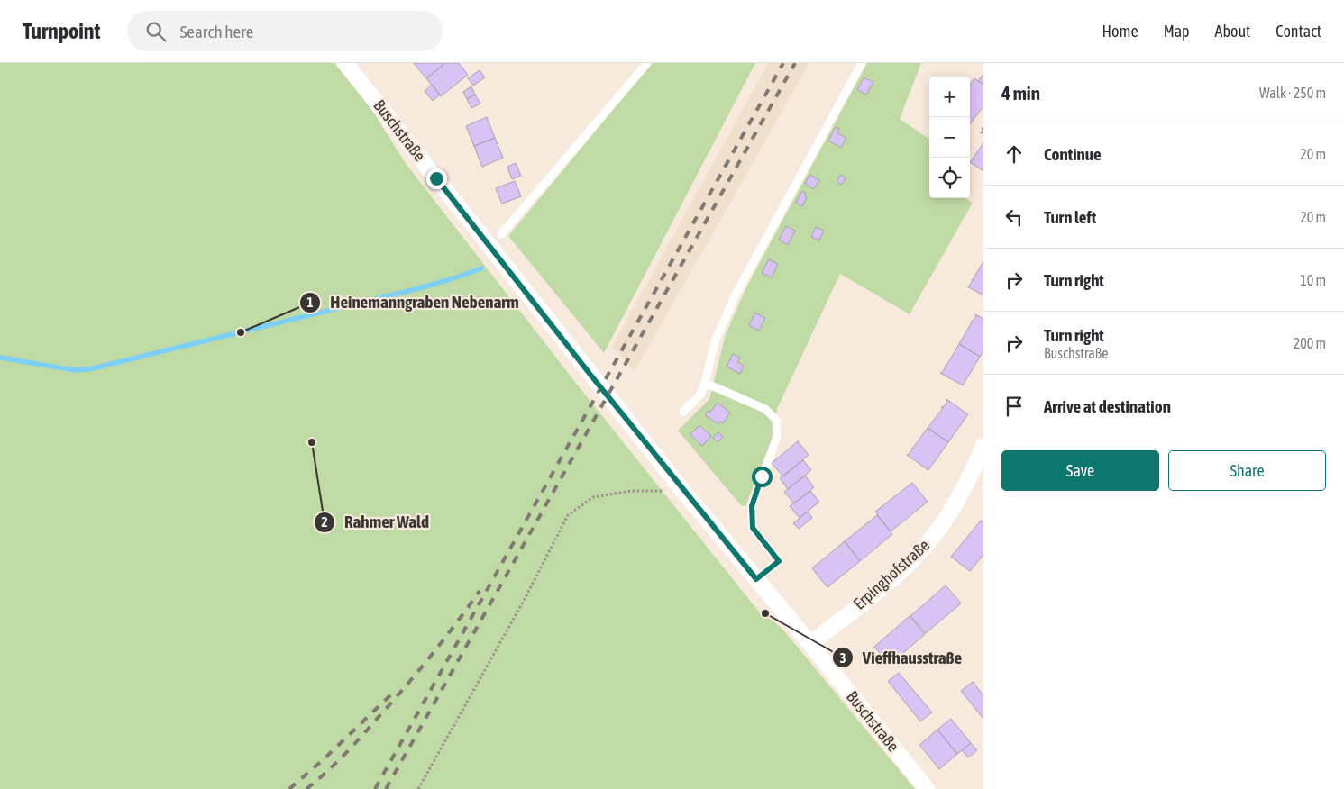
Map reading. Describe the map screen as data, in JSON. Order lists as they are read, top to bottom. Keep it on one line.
{"streets":{"street":["Buschstraße","Erpinghofstraße"]},"crossings":[["Buschstraße","Erpinghofstraße"]],"places":["Heinemanngraben Nebenarm","Rahmer Wald","Vieffhausstraße"],"page":{"header":"Turnpoint","search":"Search here","nav":["Home","Map","About","Contact"],"heading":["4 min","Walk · 250 m"],"map_buttons":["+","−"],"list":[["Continue","20 m"],["Turn left","20 m"],["Turn right","10 m"],["Turn right","Buschstraße","200 m"],"Arrive at destination"],"buttons":["Save","Share"]}}
